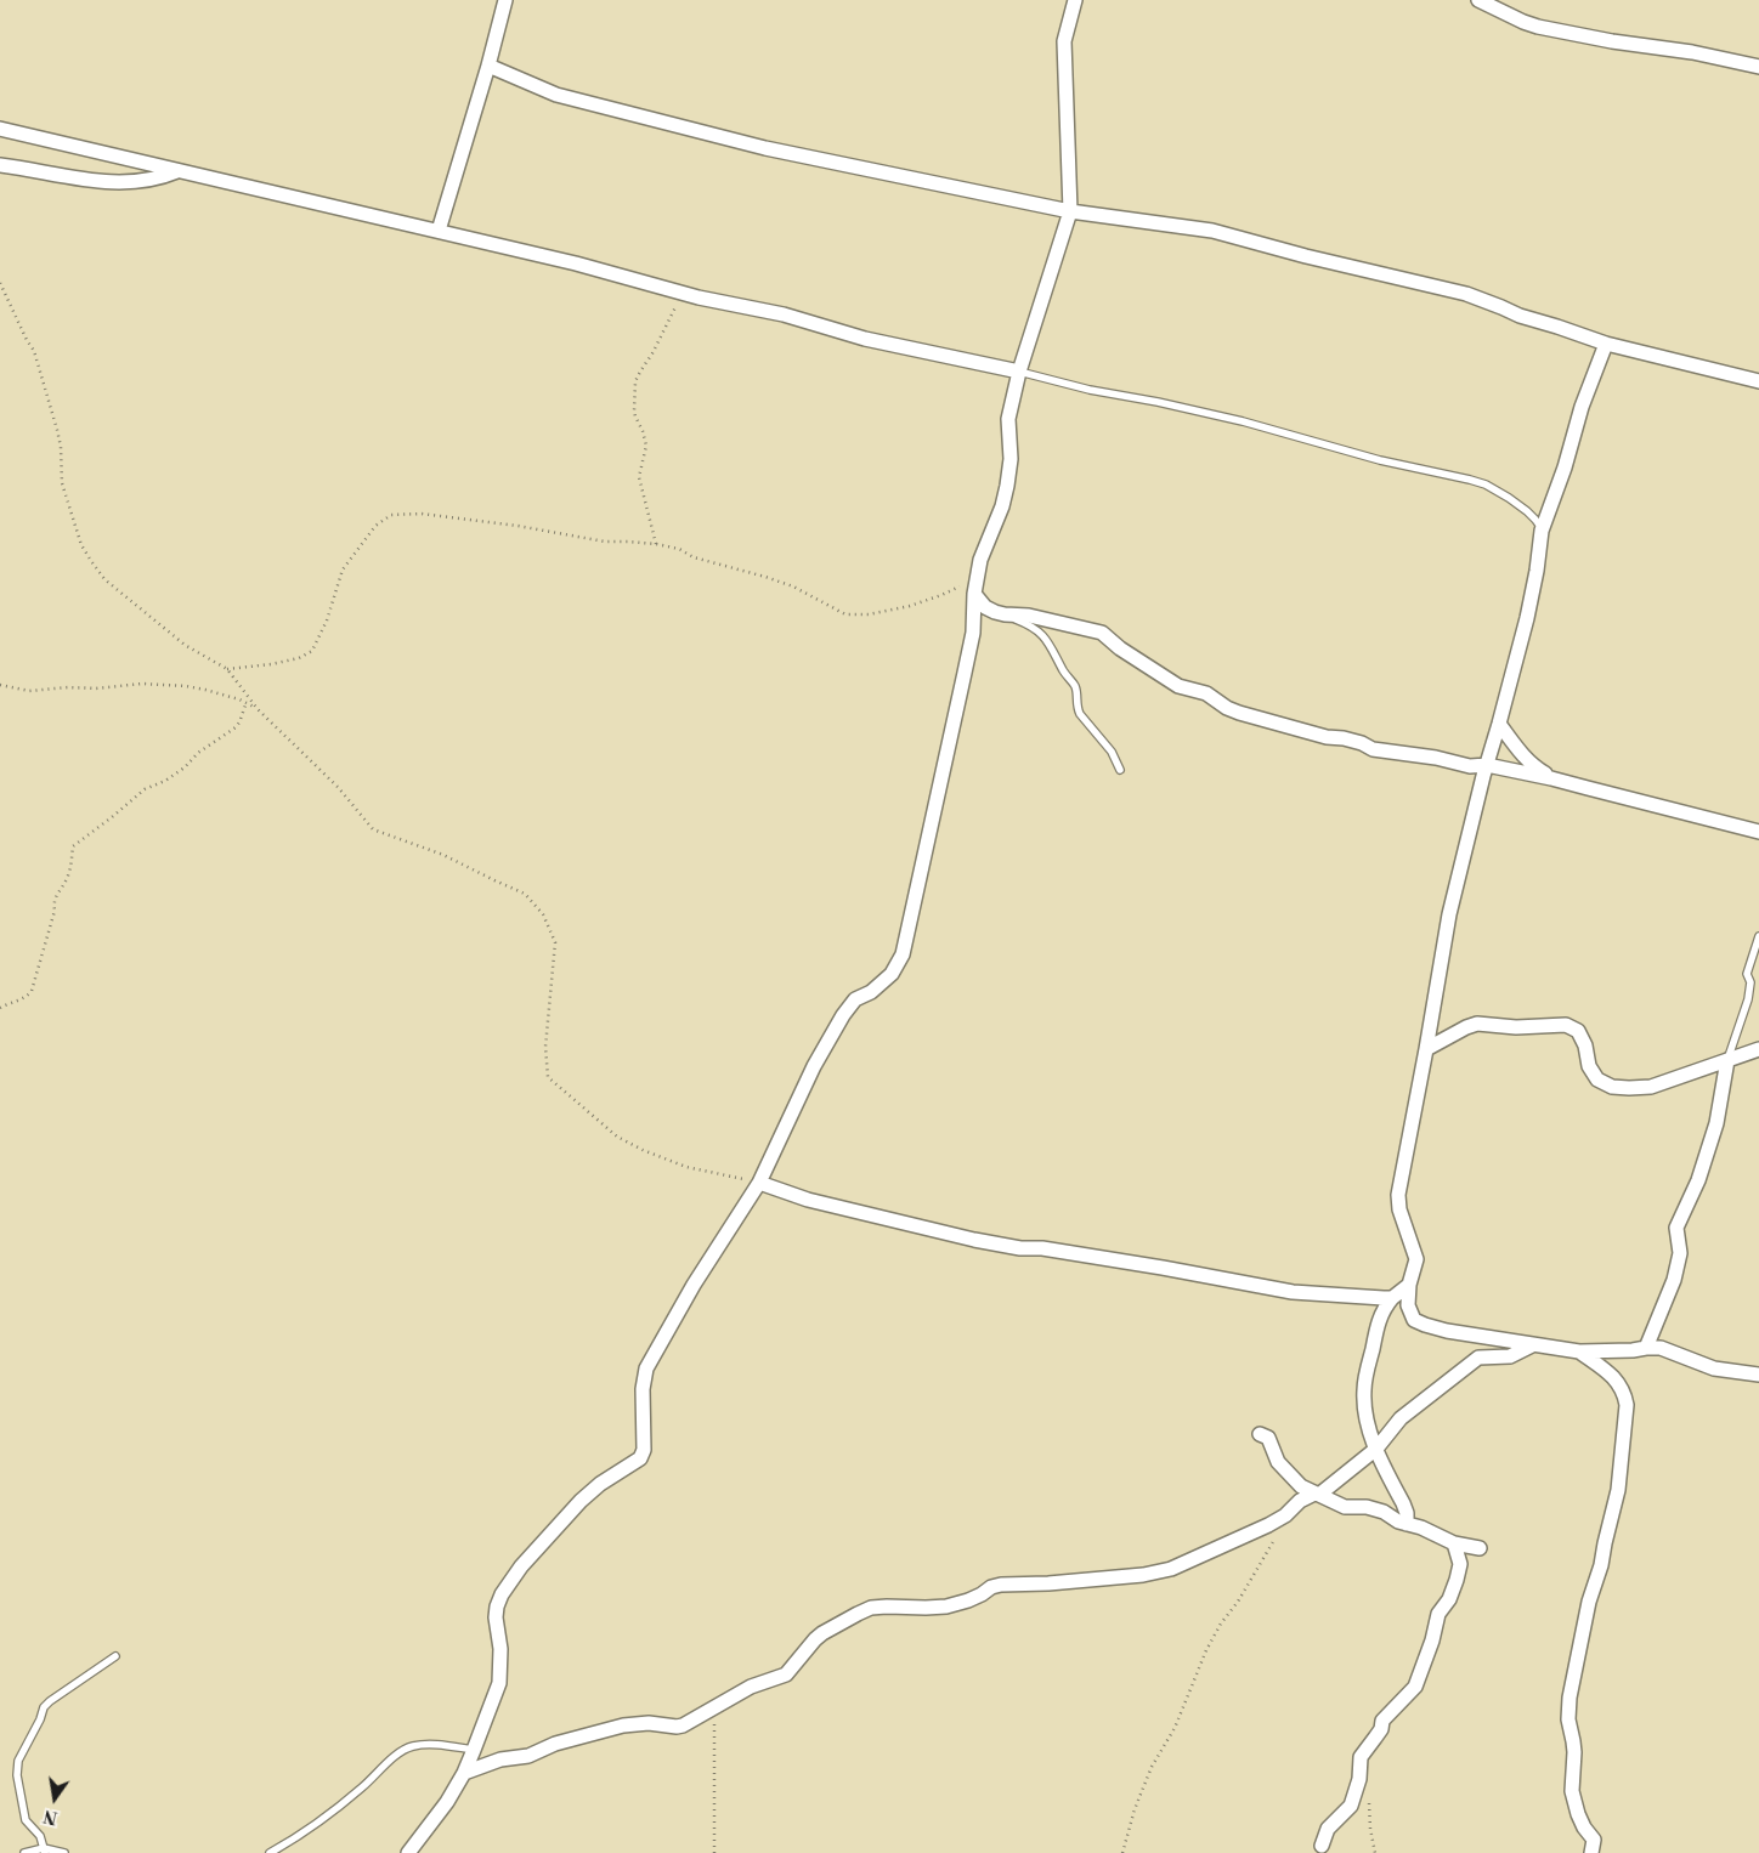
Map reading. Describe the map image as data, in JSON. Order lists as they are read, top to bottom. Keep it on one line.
{"north":"bottom"}
